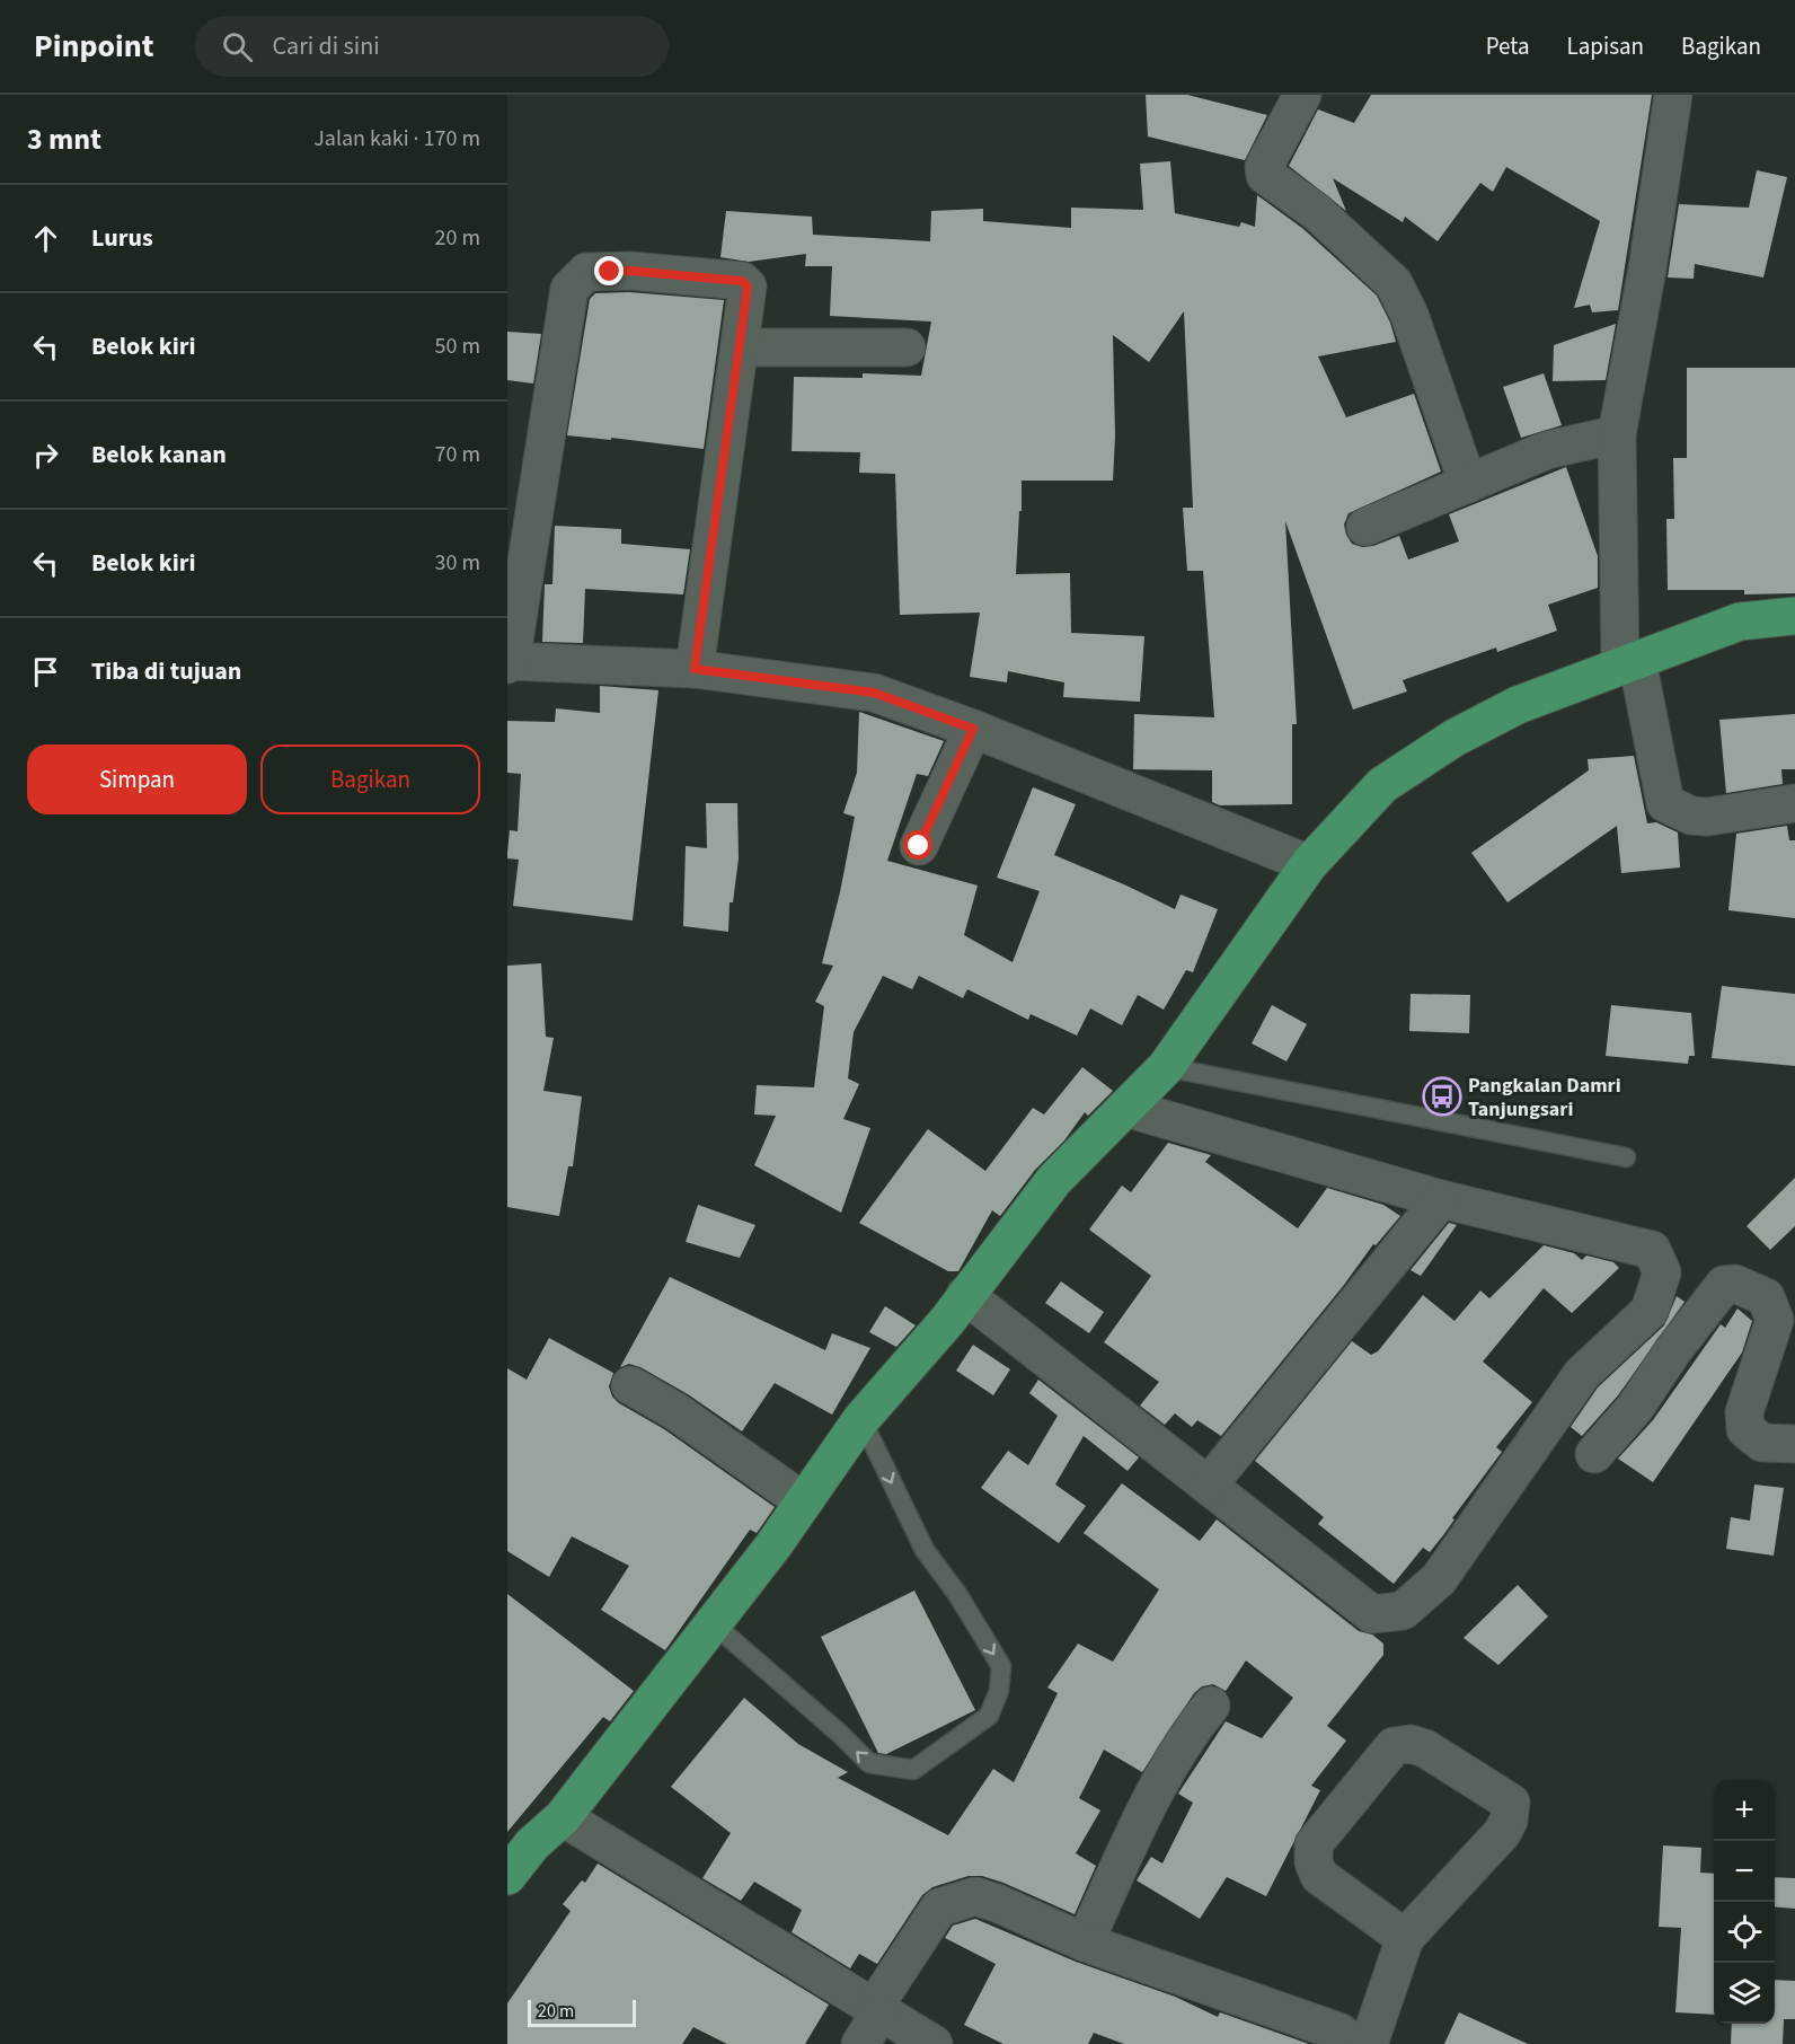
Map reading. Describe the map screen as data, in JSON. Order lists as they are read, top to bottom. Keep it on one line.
{"places":{"bus stop":["Pangkalan Damri Tanjungsari"]},"scale_bar":"20 m","page":{"header":"Pinpoint","search":"Cari di sini","nav":["Peta","Lapisan","Bagikan"],"heading":["3 mnt","Jalan kaki · 170 m"],"list":[["Lurus","20 m"],["Belok kiri","50 m"],["Belok kanan","70 m"],["Belok kiri","30 m"],"Tiba di tujuan"],"buttons":["Simpan","Bagikan"],"map_buttons":["+","−"],"scale":"20 m"}}
